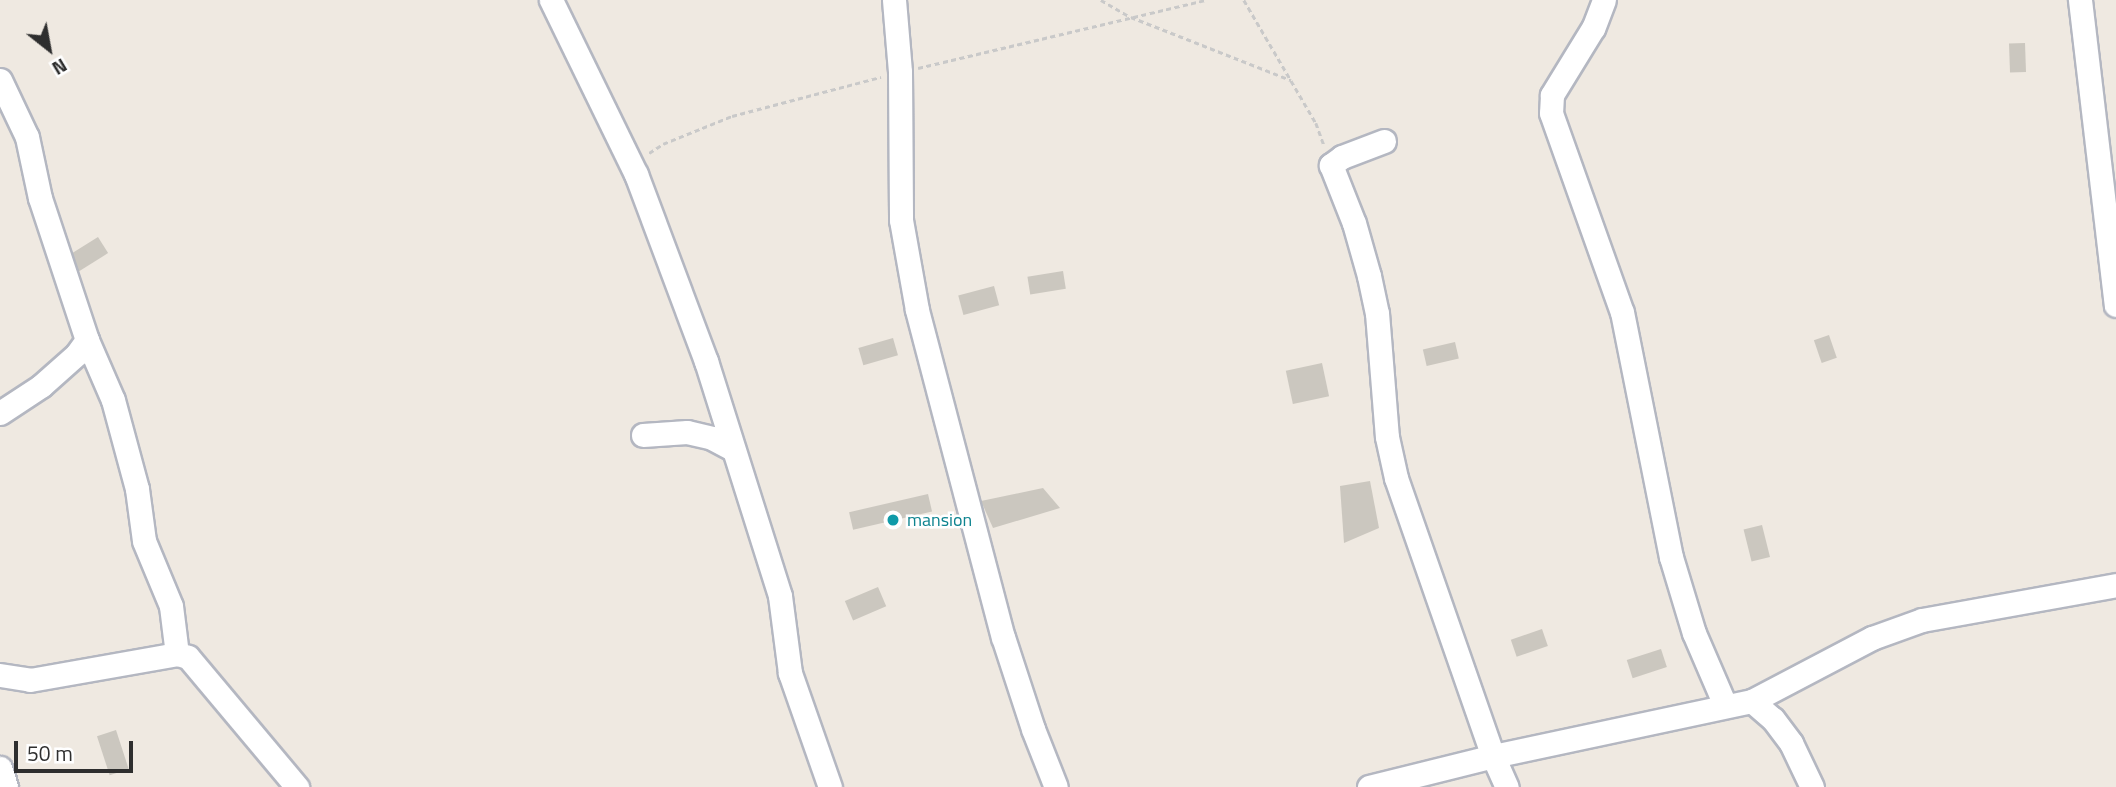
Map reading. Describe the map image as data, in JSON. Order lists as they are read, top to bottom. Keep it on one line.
{"places":["mansion"],"scale_bar":"50 m","north":"bottom right"}
